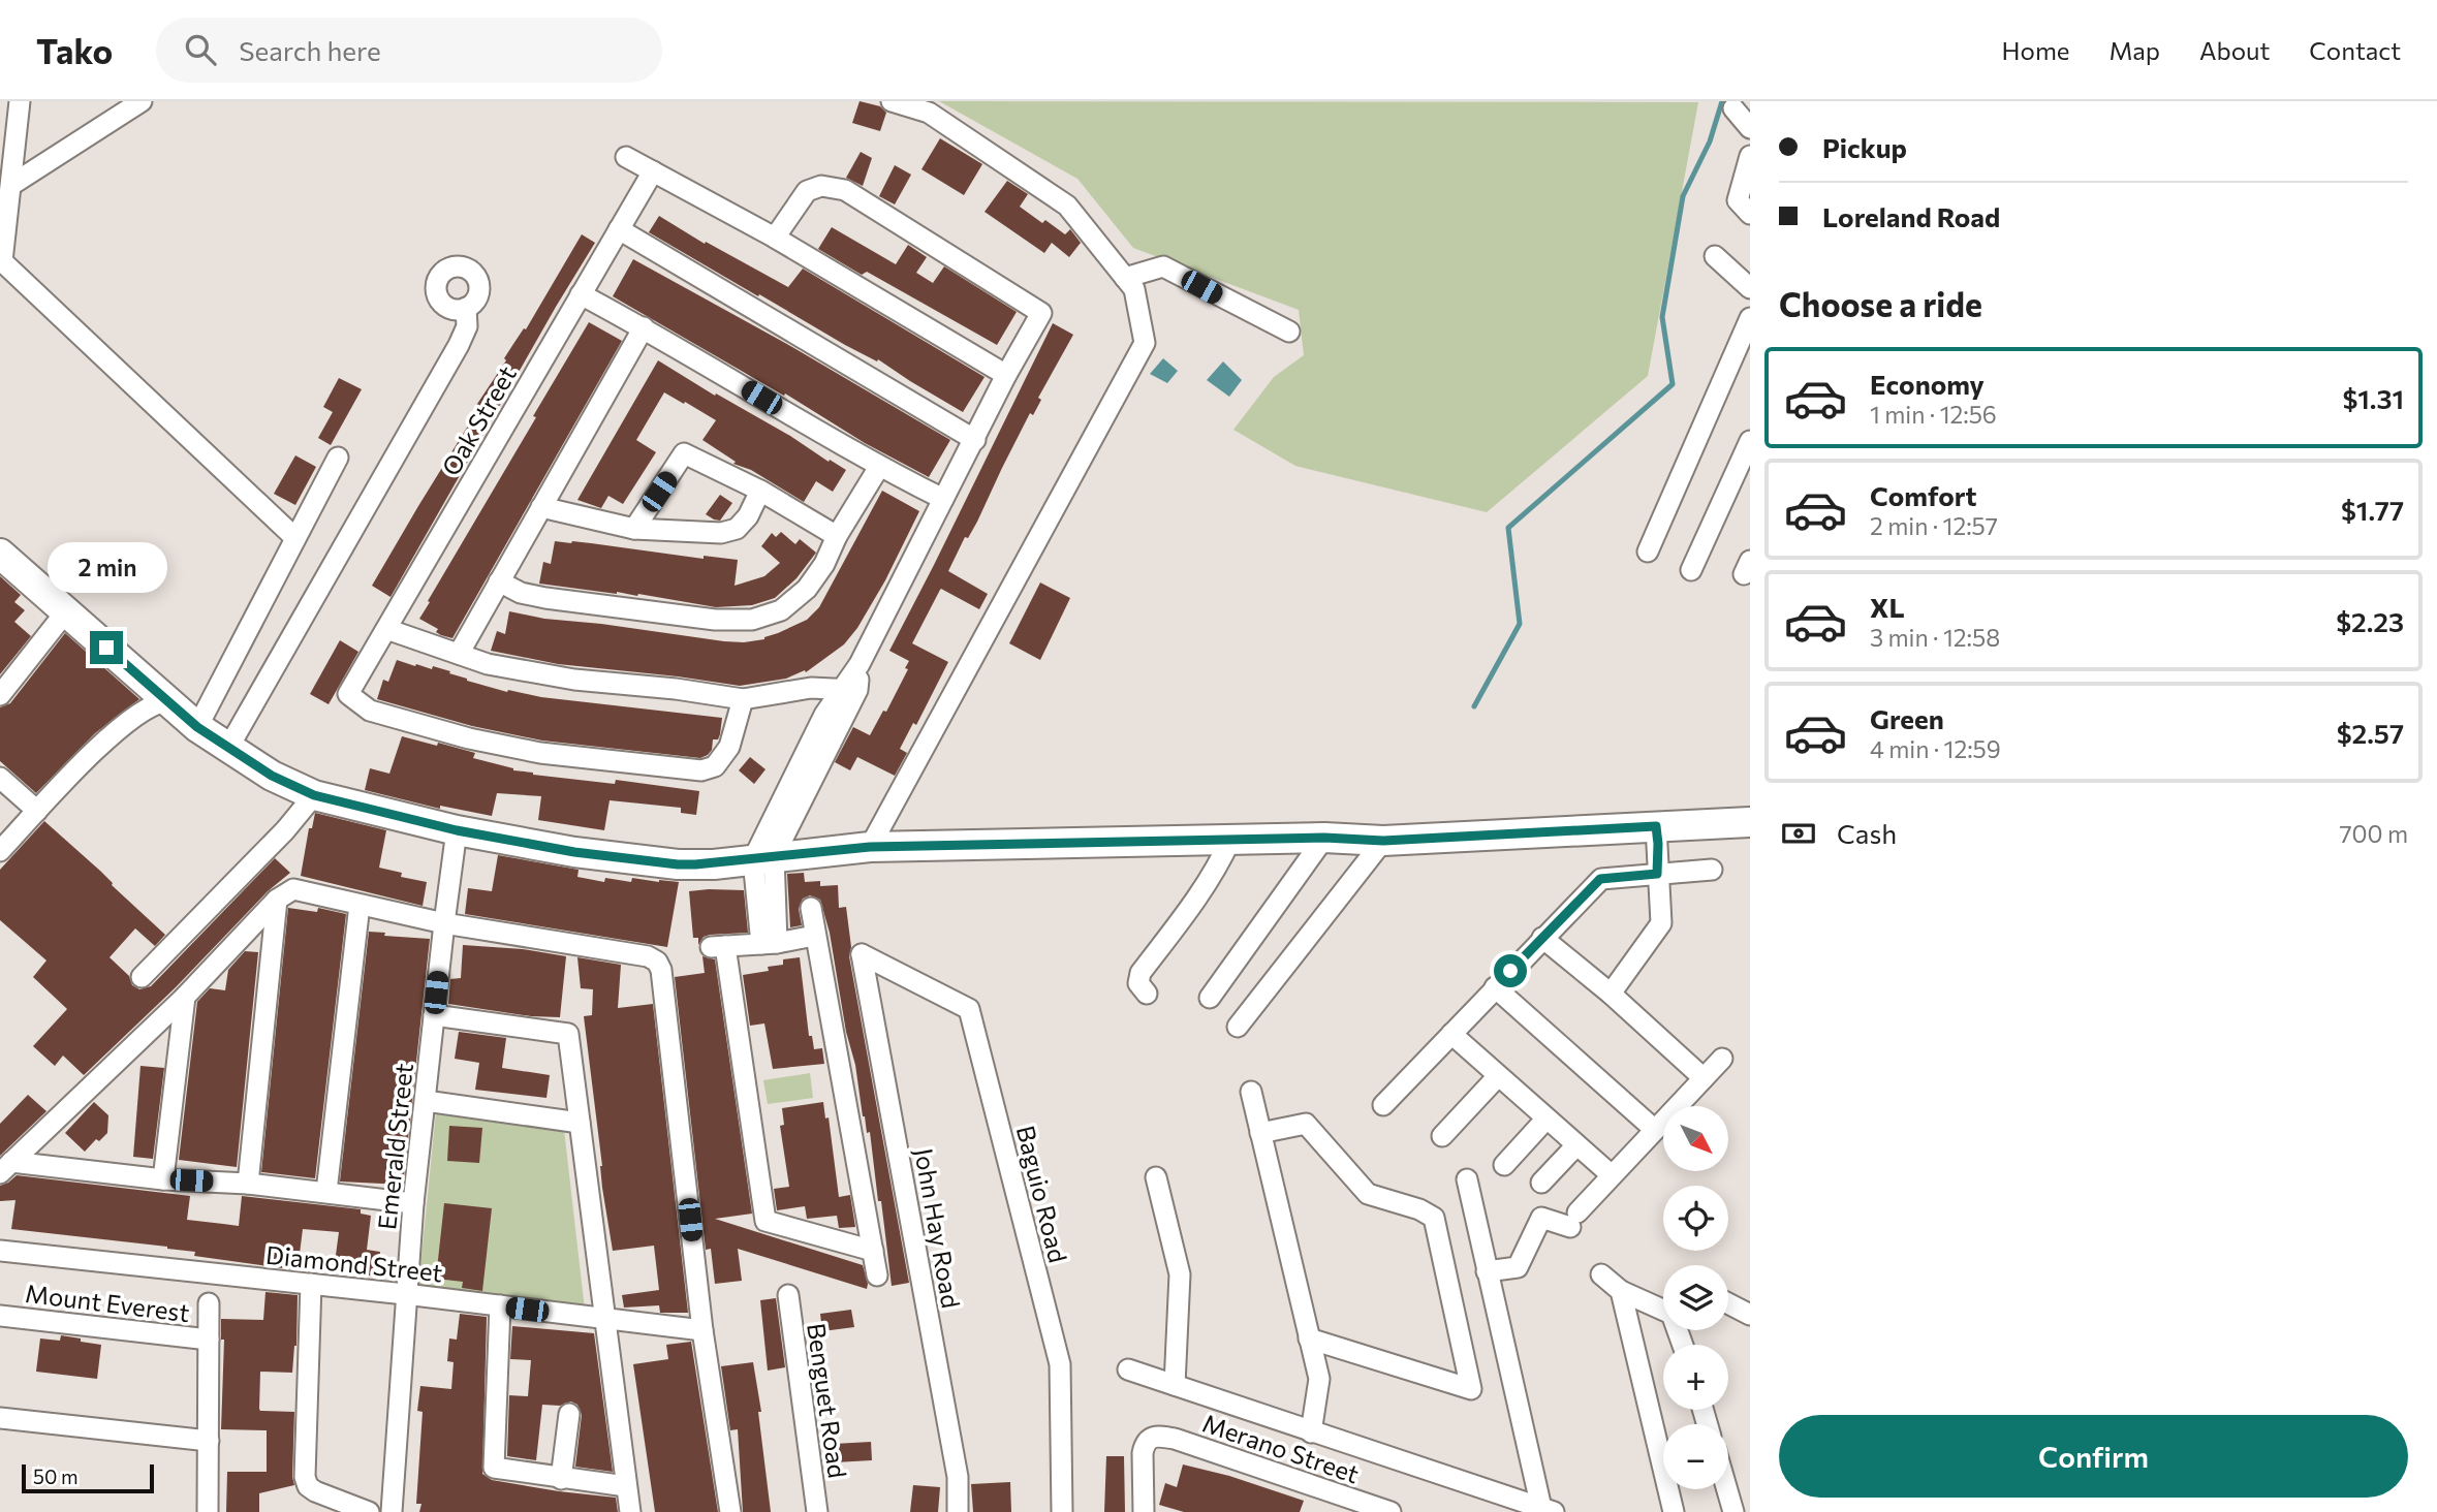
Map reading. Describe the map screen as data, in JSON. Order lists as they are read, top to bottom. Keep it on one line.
{"streets":{"street":["Oak Street","Emerald Street","Baguio Road","John Hay Road","Diamond Street","Mount Everest","Benguet Road","Merano Street"]},"crossings":[["Emerald Street","Diamond Street"],["Baguio Road","John Hay Road"]],"scale_bar":"50 m","north":"bottom right","page":{"header":"Tako","search":"Search here","nav":["Home","Map","About","Contact"],"banner":["Pickup","Loreland Road"],"heading":"Choose a ride","list":[{"name":"Economy","note":"1 min · 12:56","value":"$1.31"},{"name":"Comfort","note":"2 min · 12:57","value":"$1.77"},{"name":"XL","note":"3 min · 12:58","value":"$2.23"},{"name":"Green","note":"4 min · 12:59","value":"$2.57"}],"bubble":"2 min","pay":["Cash","700 m"],"map_buttons":["+","−"],"buttons":"Confirm","scale":"50 m"}}
